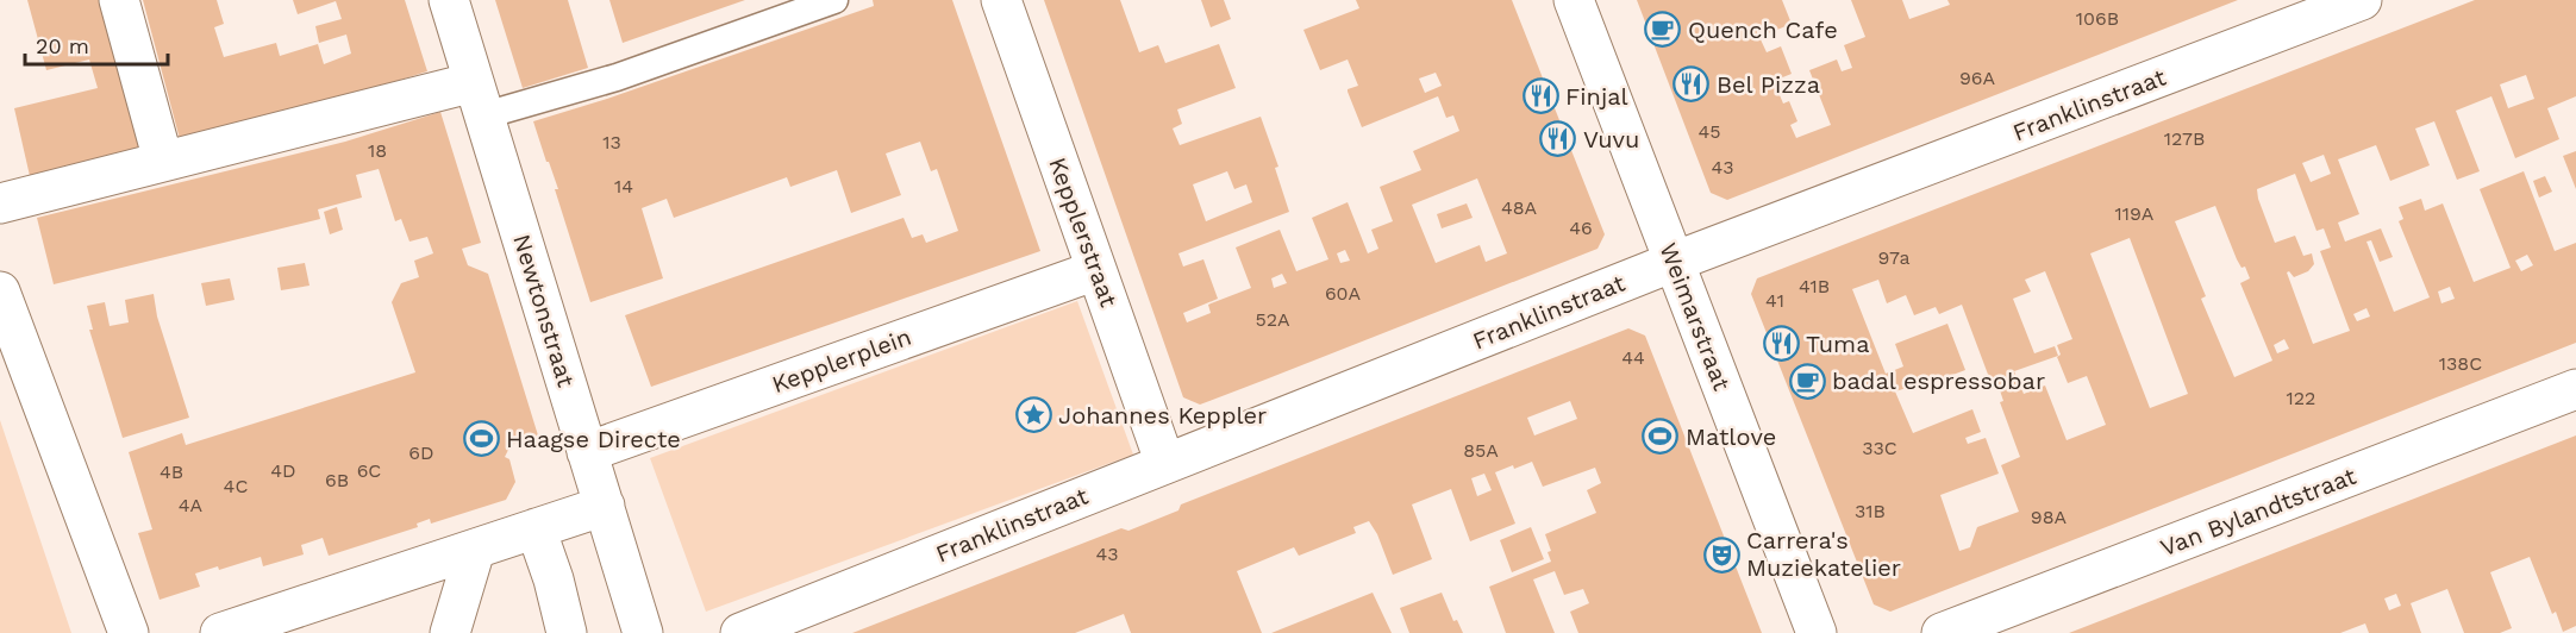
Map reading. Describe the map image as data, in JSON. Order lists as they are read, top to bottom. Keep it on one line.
{"streets":{"street":["Franklinstraat","Kepplerstraat","Newtonstraat","Weimarstraat","Kepplerplein","Van Bylandtstraat"]},"crossings":[["Franklinstraat","Kepplerstraat"],["Franklinstraat","Weimarstraat"],["Kepplerstraat","Kepplerplein"],["Newtonstraat","Kepplerplein"]],"places":{"cafe":["Quench Cafe","badal espressobar"],"restaurant":["Bel Pizza","Finjal","Vuvu","Tuma"],"place":["Johannes Keppler"],"sports":["Matlove","Haagse Directe"],"theatre":["Carrera's Muziekatelier"]},"house_numbers":["106B","96A","45","127B","13","18","43","14","48A","119A","46","97a","41B","60A","41","52A","44","138C","122","33C","85A","6D","4D","6C","4B","6B","4C","4A","31B","98A","43"],"scale_bar":"20 m"}
